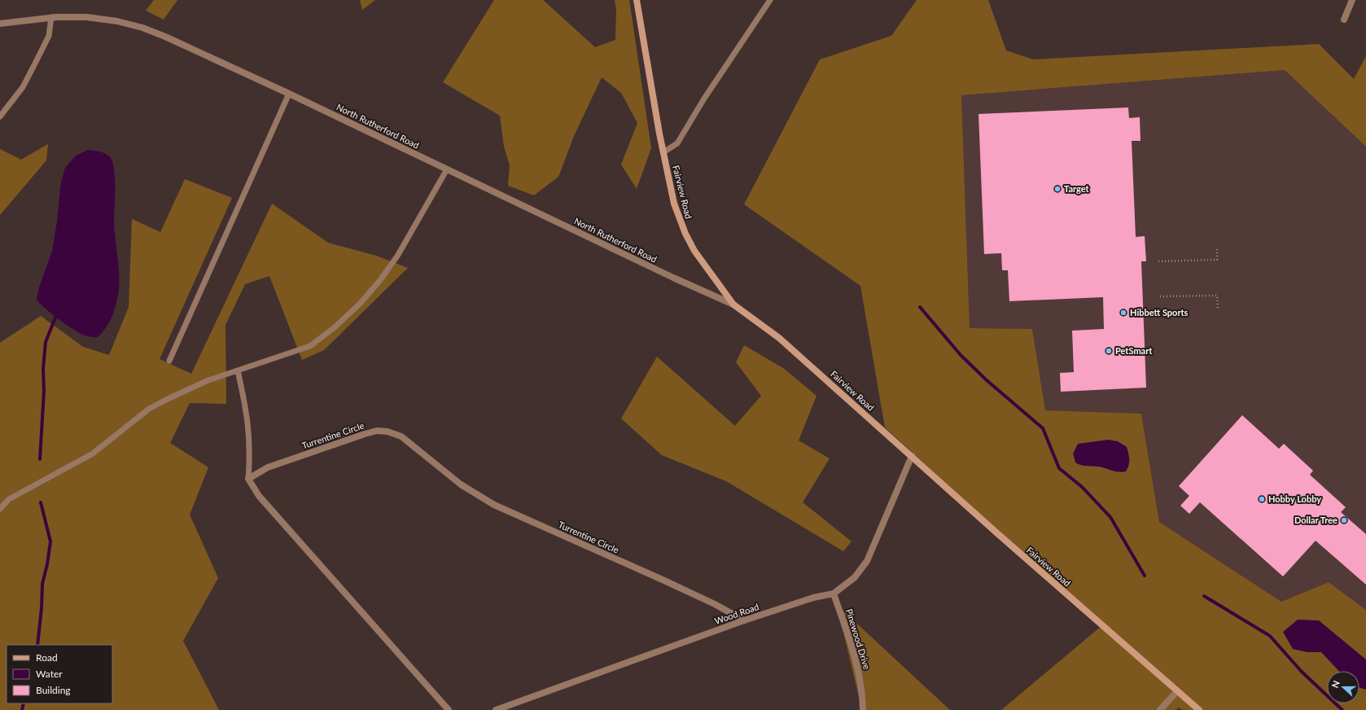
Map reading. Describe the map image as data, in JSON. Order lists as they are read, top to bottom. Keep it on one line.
{"streets":{"street":["North Rutherford Road","Fairview Road","Turrentine Circle","Wood Road","Pinewood Drive"]},"crossings":[["North Rutherford Road","Fairview Road"],["Fairview Road","Wood Road"],["Turrentine Circle","Wood Road"],["Wood Road","Pinewood Drive"]],"places":["Target","Hibbett Sports","PetSmart","Hobby Lobby","Dollar Tree"],"legend":["Road","Water","Building"],"north":"left"}
